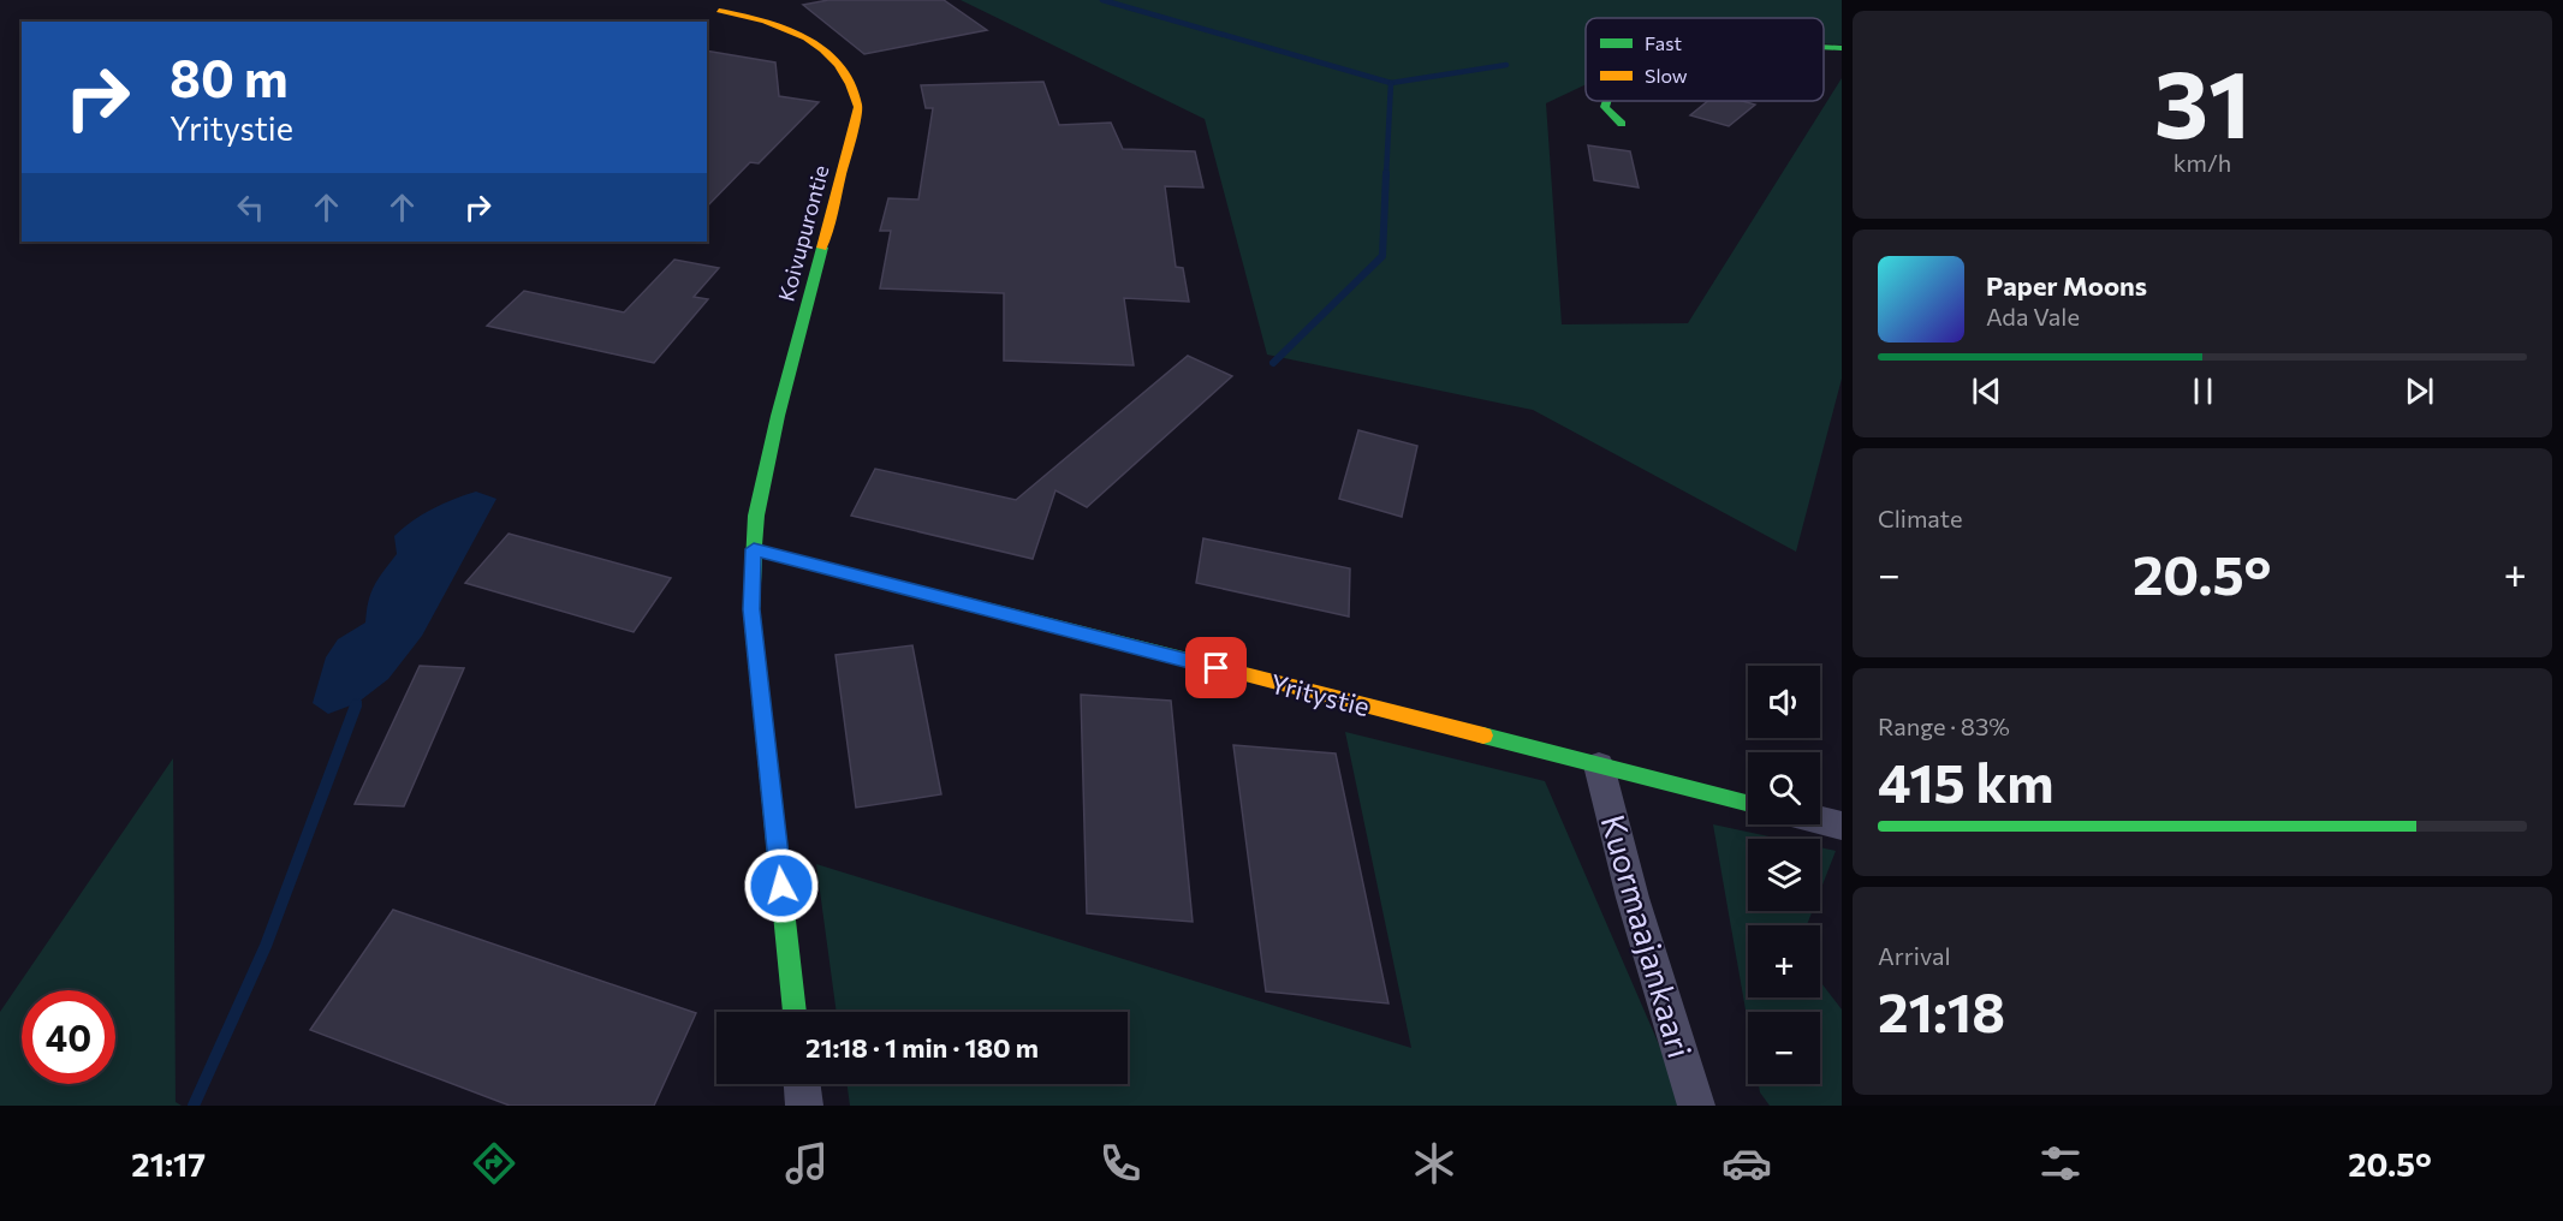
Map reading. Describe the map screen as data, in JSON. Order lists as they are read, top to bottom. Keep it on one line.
{"streets":{"street":["Koivupurontie","Yritystie","Kuormaajankaari"]},"crossings":[["Koivupurontie","Yritystie"],["Yritystie","Kuormaajankaari"]],"legend":["Fast","Slow"],"page":{"tile":[["31","km/h"],"Climate",["Range · 83%","415 km"],["Arrival","21:18"]],"turn":["80 m","Yritystie"],"song":["Paper Moons","Ada Vale"],"heat":["−","20.5°","+"],"map_buttons":["+","−"],"limit":"40","trip":"21:18 · 1 min · 180 m","tabs":["21:17","20.5°"]}}
